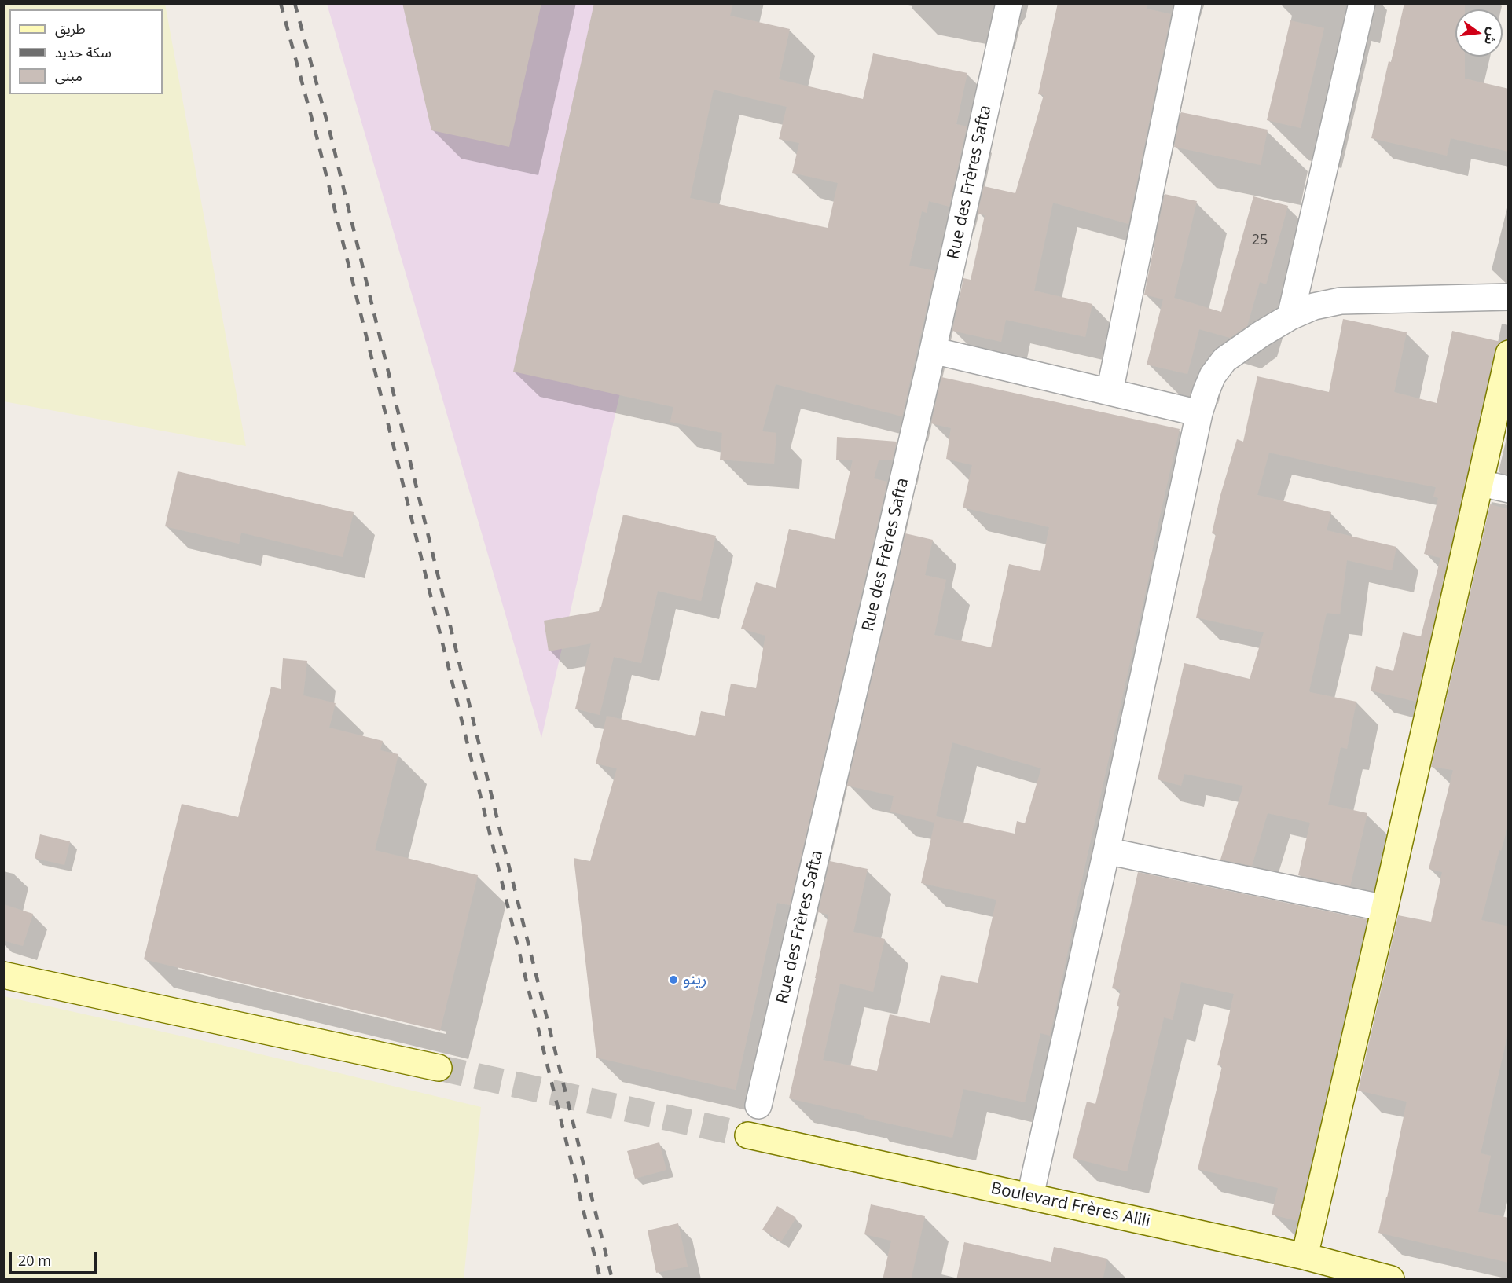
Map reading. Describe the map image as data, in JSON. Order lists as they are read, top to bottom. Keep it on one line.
{"streets":{"main road":["Boulevard Frères Alili"],"street":["Rue des Frères Safta"]},"places":["رينو"],"house_numbers":["25"],"legend":["طريق","سكة حديد","مبنى"],"scale_bar":"20 m","north":"right"}
